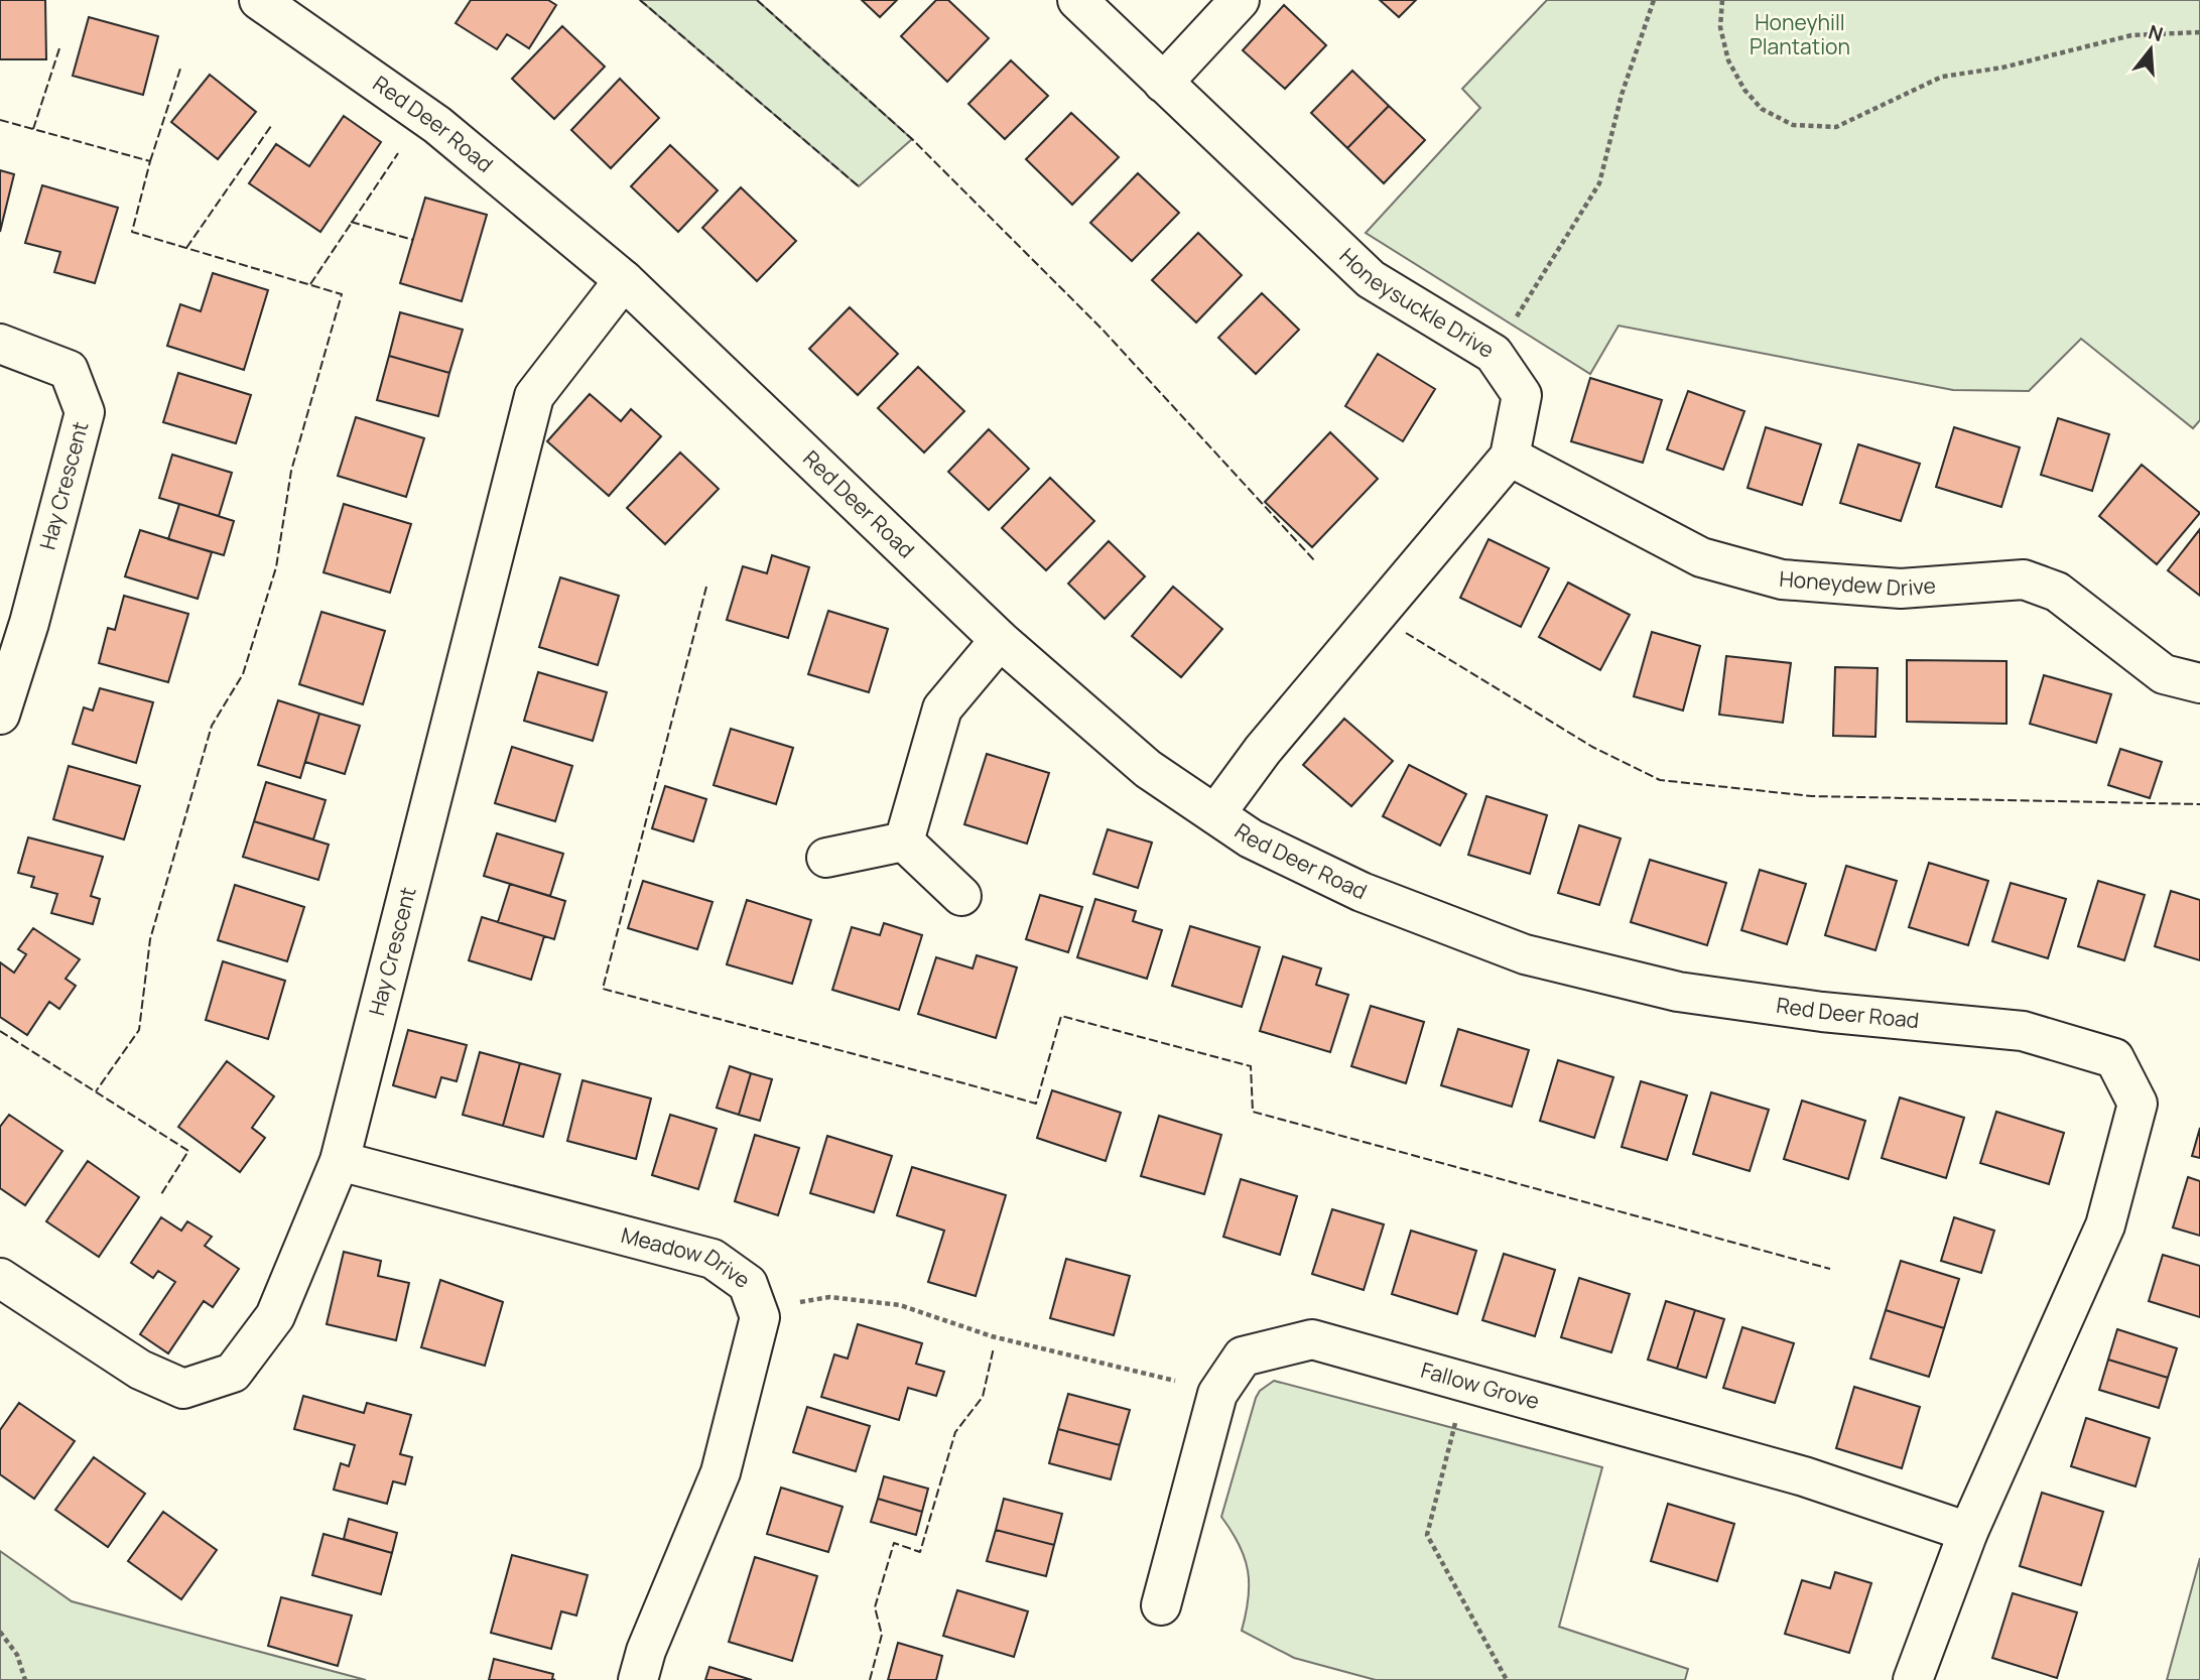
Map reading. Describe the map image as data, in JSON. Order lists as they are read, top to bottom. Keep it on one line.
{"streets":{"street":["Red Deer Road","Honeysuckle Drive","Hay Crescent","Honeydew Drive","Meadow Drive","Fallow Grove"]},"crossings":[["Red Deer Road","Honeysuckle Drive"],["Red Deer Road","Hay Crescent"],["Red Deer Road","Fallow Grove"],["Honeysuckle Drive","Honeydew Drive"],["Hay Crescent","Meadow Drive"]],"parks":["Honeyhill Plantation"],"north":"top"}
